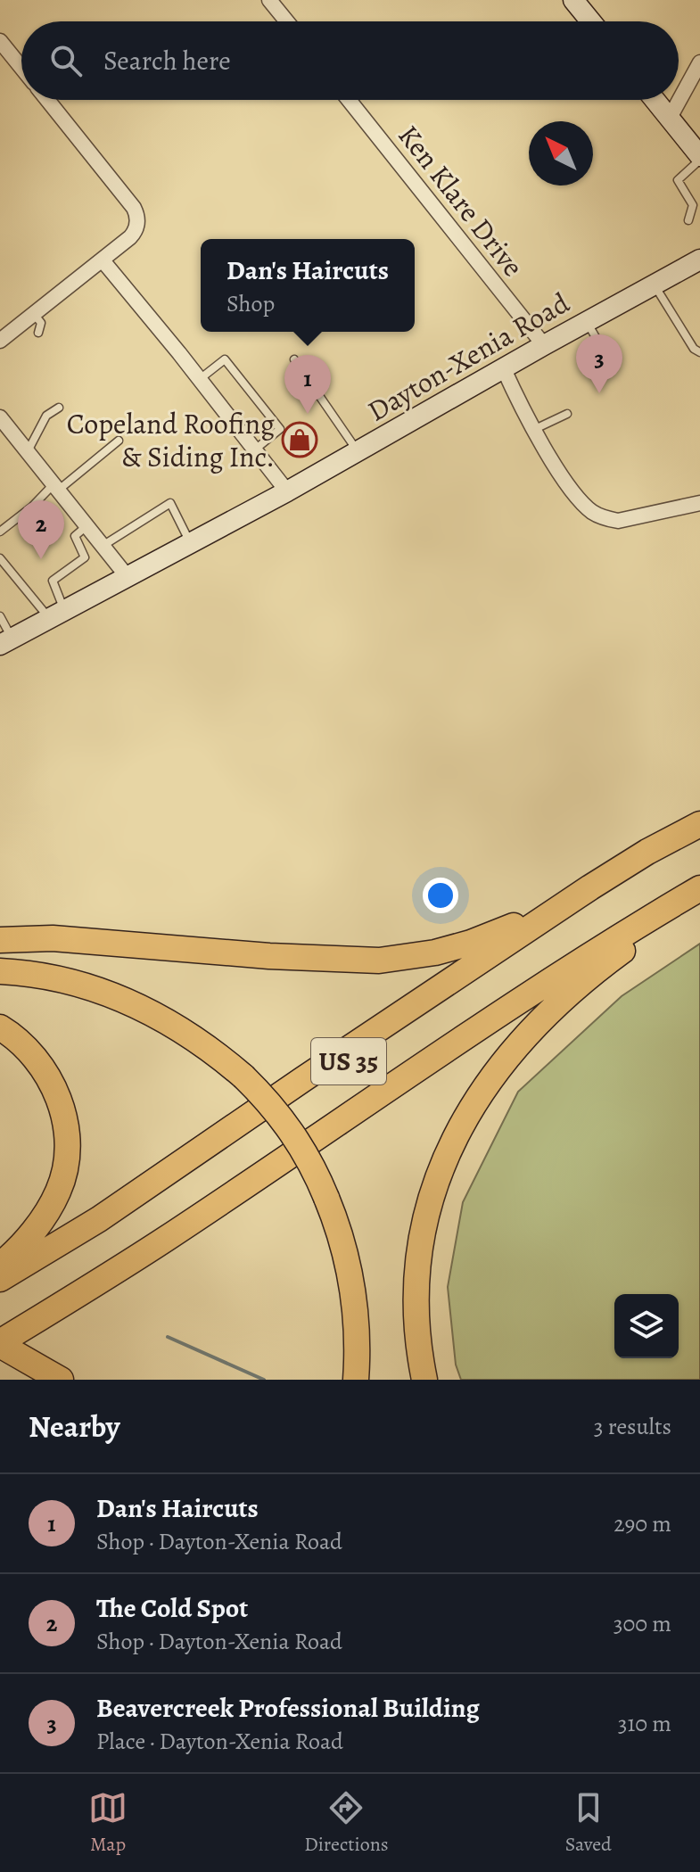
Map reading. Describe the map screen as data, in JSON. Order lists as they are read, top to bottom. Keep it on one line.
{"streets":{"highway":["US 35"],"main road":["Dayton-Xenia Road"],"street":["Ken Klare Drive"]},"crossings":[["Ken Klare Drive","Dayton-Xenia Road"]],"places":{"shop":["Copeland Roofing & Siding Inc."]},"north":"top left","page":{"search":"Search here","popup":["Dan's Haircuts","Shop"],"pins":["3","1","2"],"heading":["Nearby","3 results"],"list":[{"mark":"1","name":"Dan's Haircuts","note":"Shop · Dayton-Xenia Road","value":"290 m"},{"mark":"2","name":"The Cold Spot","note":"Shop · Dayton-Xenia Road","value":"300 m"},{"mark":"3","name":"Beavercreek Professional Building","note":"Place · Dayton-Xenia Road","value":"310 m"}],"nav":["Map","Directions","Saved"]}}
